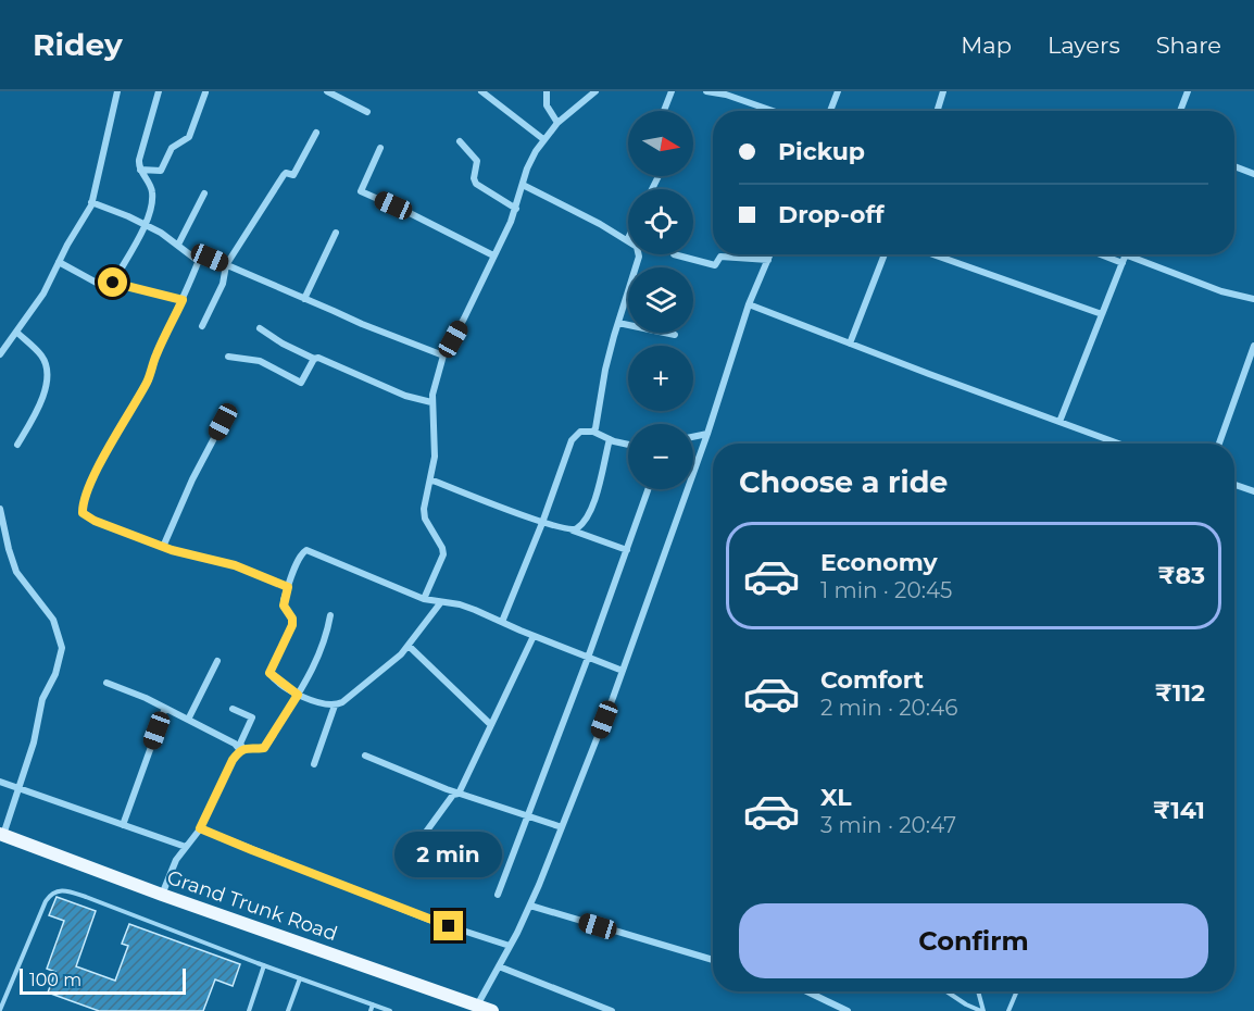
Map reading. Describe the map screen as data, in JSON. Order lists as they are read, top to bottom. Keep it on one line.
{"streets":{"main road":["Grand Trunk Road"]},"scale_bar":"100 m","north":"right","page":{"header":"Ridey","nav":["Map","Layers","Share"],"map_buttons":["+","−"],"banner":["Pickup","Drop-off"],"heading":"Choose a ride","list":[{"name":"Economy","note":"1 min · 20:45","value":"₹83"},{"name":"Comfort","note":"2 min · 20:46","value":"₹112"},{"name":"XL","note":"3 min · 20:47","value":"₹141"}],"bubble":"2 min","buttons":"Confirm","scale":"100 m"}}
